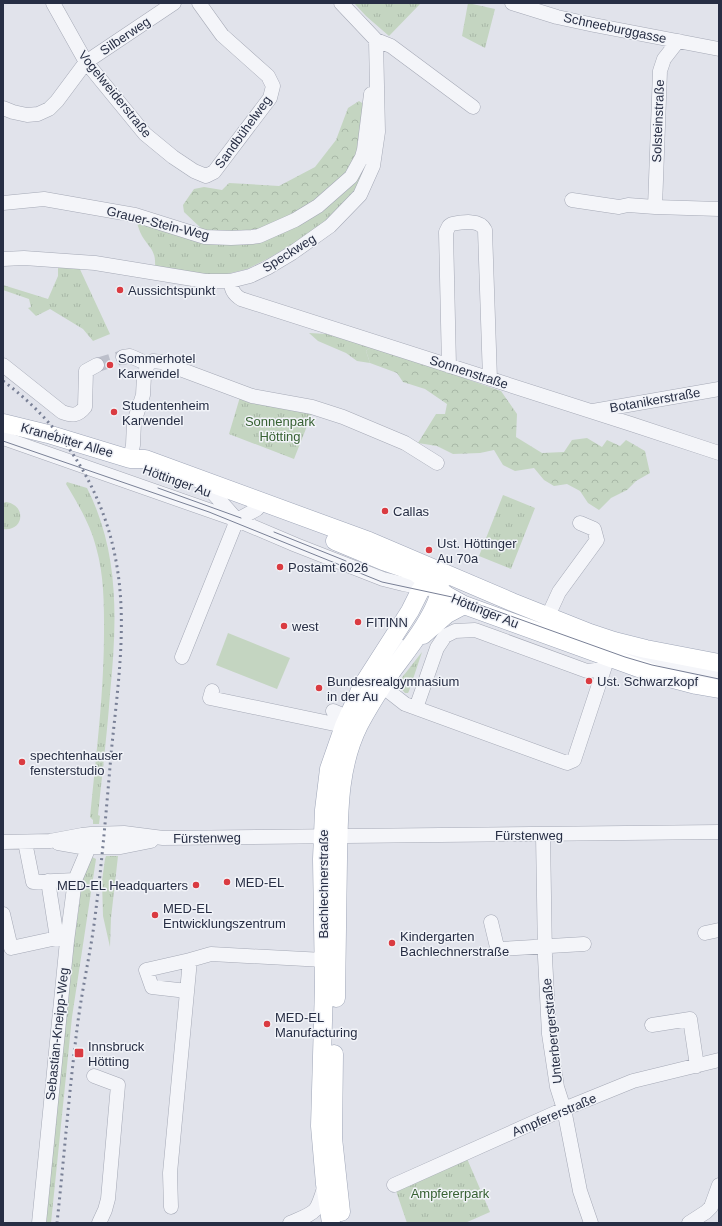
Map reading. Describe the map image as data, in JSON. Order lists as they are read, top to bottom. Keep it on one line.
{"streets":{"main road":["Kranebitter Allee","Höttinger Au","Bachlechnerstraße"],"street":["Schneeburggasse","Silberweg","Vogelweiderstraße","Solsteinstraße","Sandbühelweg","Grauer-Stein-Weg","Speckweg","Sonnenstraße","Botanikerstraße","Fürstenweg","Unterbergerstraße","Sebastian-Kneipp-Weg","Ampfererstraße"]},"crossings":[["Schneeburggasse","Solsteinstraße"],["Silberweg","Vogelweiderstraße"],["Vogelweiderstraße","Sandbühelweg"],["Grauer-Stein-Weg","Speckweg"],["Speckweg","Sonnenstraße"],["Sonnenstraße","Botanikerstraße"],["Kranebitter Allee","Höttinger Au"],["Höttinger Au","Bachlechnerstraße"],["Fürstenweg","Bachlechnerstraße"],["Fürstenweg","Unterbergerstraße"],["Fürstenweg","Sebastian-Kneipp-Weg"],["Unterbergerstraße","Ampfererstraße"]],"parks":["Sonnenpark Hötting","Ampfererpark"],"places":{"other":["Aussichtspunkt","Sommerhotel Karwendel","Studentenheim Karwendel","Callas","Ust. Höttinger Au 70a","Postamt 6026","FITINN","west","Ust. Schwarzkopf","Bundesrealgymnasium in der Au","spechtenhauser fensterstudio","MED-EL","MED-EL Headquarters","MED-EL Entwicklungszentrum","Kindergarten Bachlechnerstraße","MED-EL Manufacturing"],"transit":["Innsbruck Hötting"]}}
